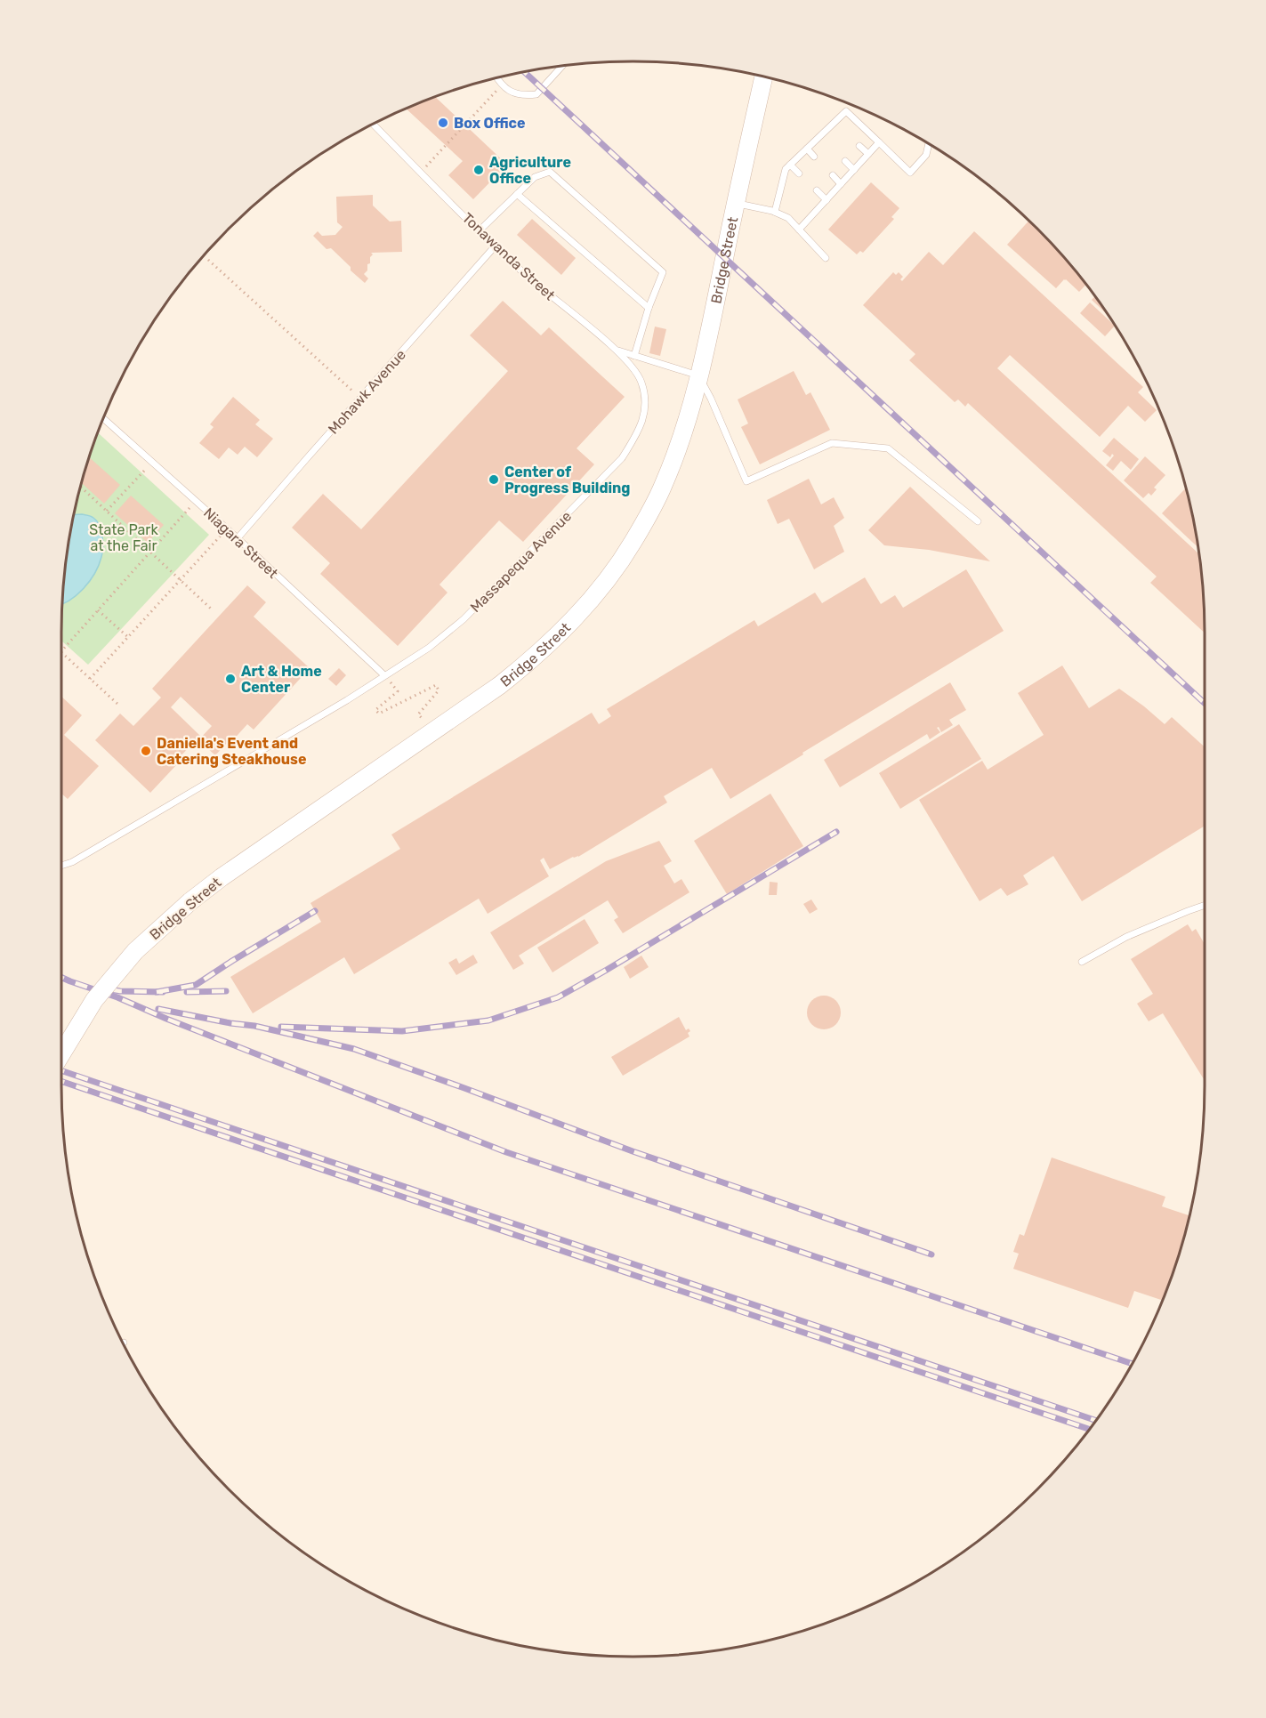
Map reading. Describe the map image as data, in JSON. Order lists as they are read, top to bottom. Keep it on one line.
{"streets":{"main road":["Bridge Street"],"lane":["Tonawanda Street","Mohawk Avenue","Niagara Street","Massapequa Avenue"]},"crossings":[["Tonawanda Street","Mohawk Avenue"],["Tonawanda Street","Massapequa Avenue"],["Mohawk Avenue","Niagara Street"],["Niagara Street","Massapequa Avenue"]],"parks":["State Park at the Fair"],"places":["Box Office","Agriculture Office","Center of Progress Building","Art & Home Center","Daniella's Event and Catering Steakhouse"]}
